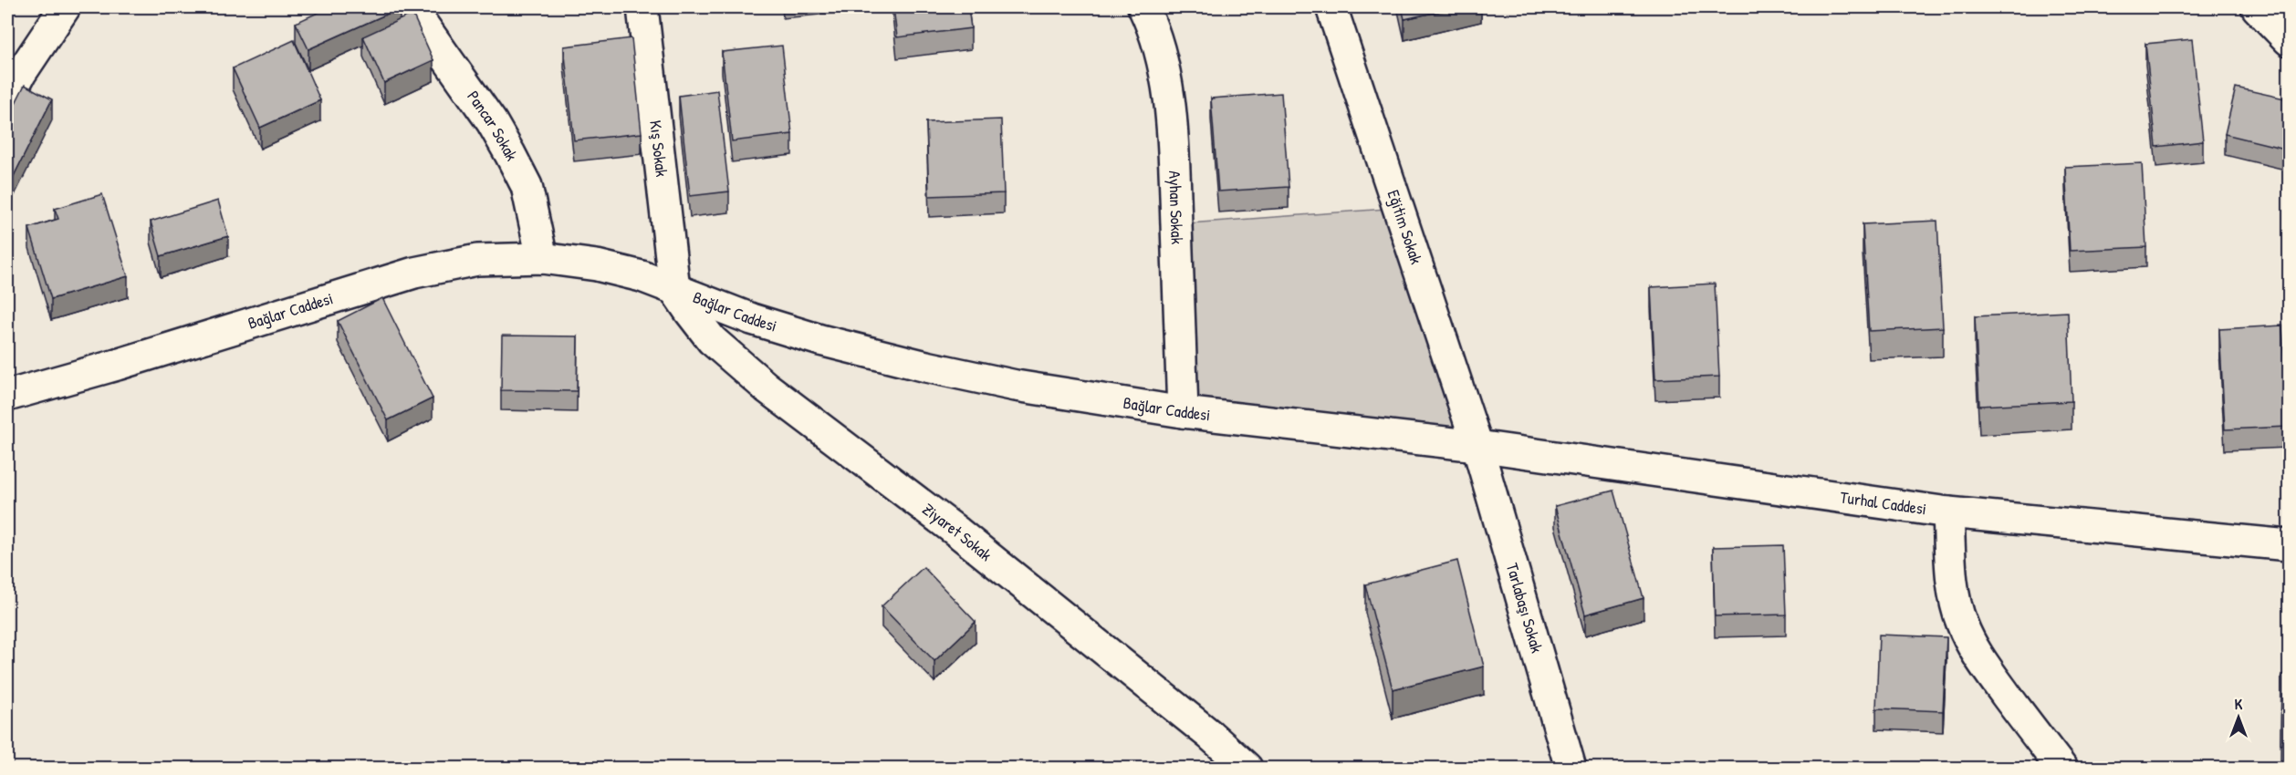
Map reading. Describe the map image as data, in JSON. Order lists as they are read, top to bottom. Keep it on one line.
{"streets":{"street":["Pancar Sokak","Kış Sokak","Ayhan Sokak","Eğitim Sokak","Bağlar Caddesi","Turhal Caddesi","Ziyaret Sokak","Tarlabaşı Sokak"]},"crossings":[["Pancar Sokak","Bağlar Caddesi"],["Kış Sokak","Bağlar Caddesi"],["Kış Sokak","Ziyaret Sokak"],["Ayhan Sokak","Bağlar Caddesi"],["Eğitim Sokak","Bağlar Caddesi"],["Eğitim Sokak","Turhal Caddesi"],["Eğitim Sokak","Tarlabaşı Sokak"],["Bağlar Caddesi","Turhal Caddesi"],["Bağlar Caddesi","Ziyaret Sokak"],["Bağlar Caddesi","Tarlabaşı Sokak"],["Turhal Caddesi","Tarlabaşı Sokak"]],"north":"top"}
